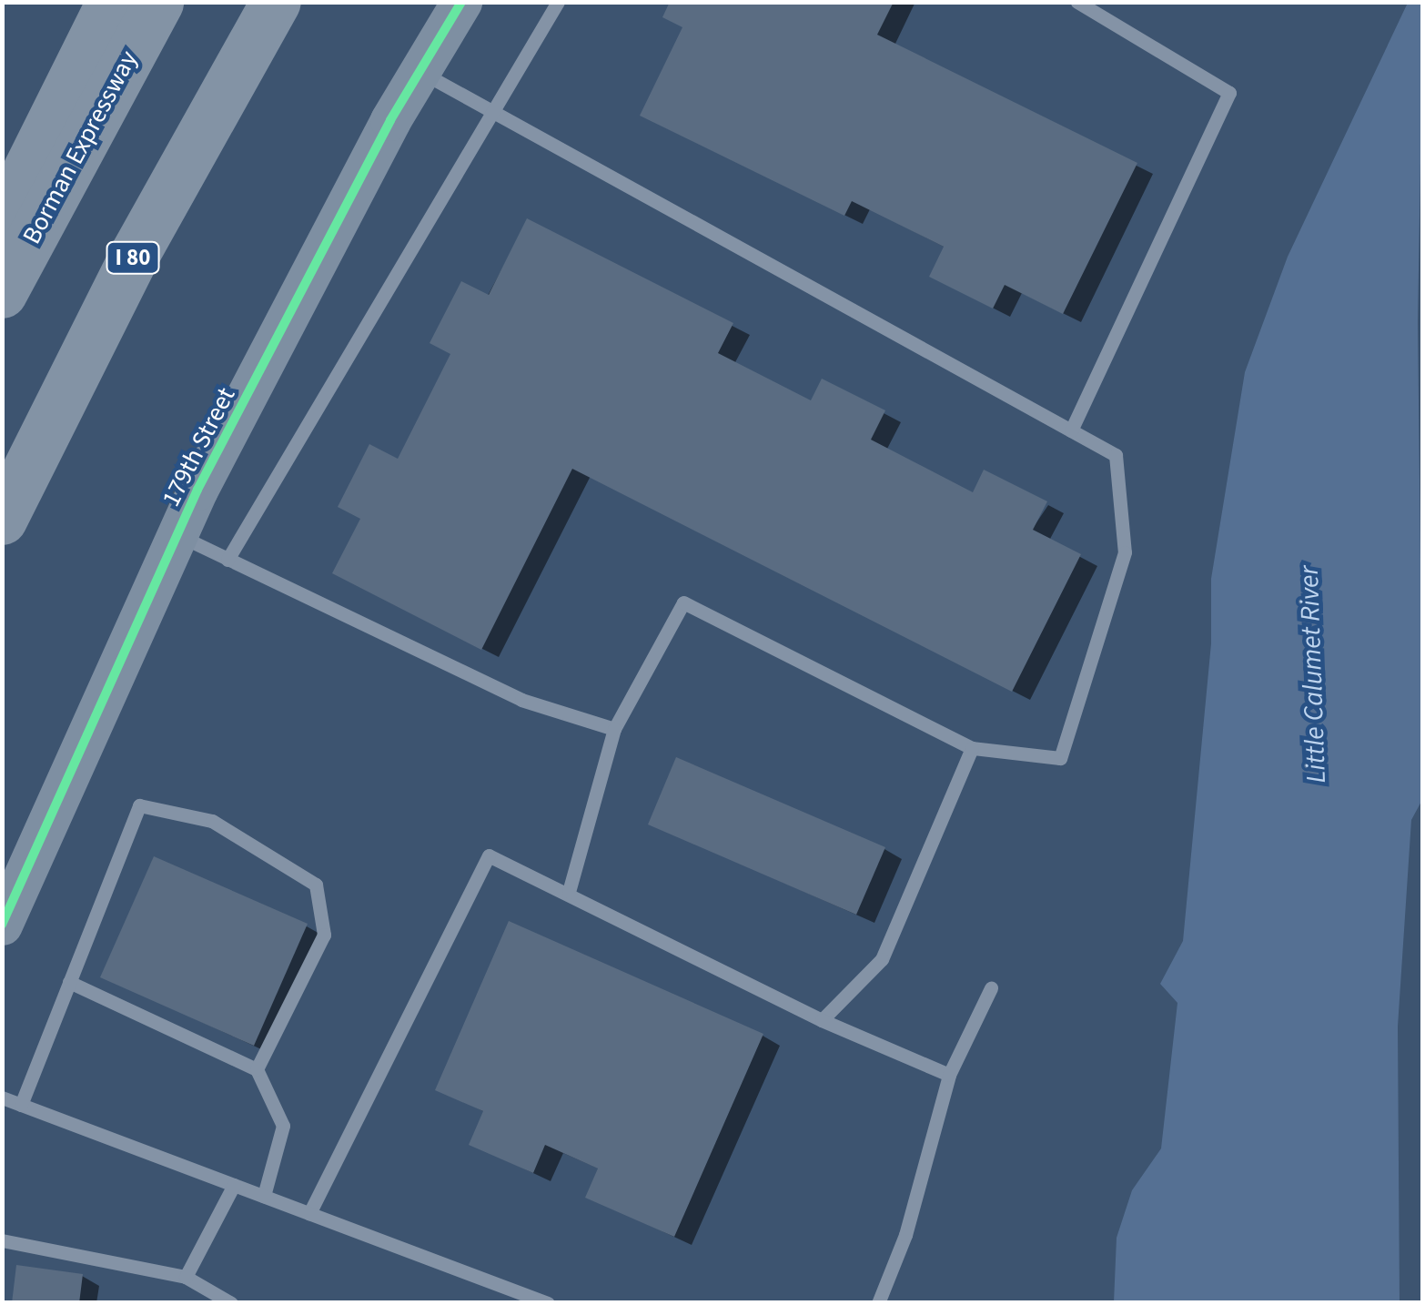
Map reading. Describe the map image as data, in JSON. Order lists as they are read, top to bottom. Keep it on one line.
{"streets":{"highway":["Borman Expressway","I 80"],"street":["179th Street"]},"water":["Little Calumet River"]}
